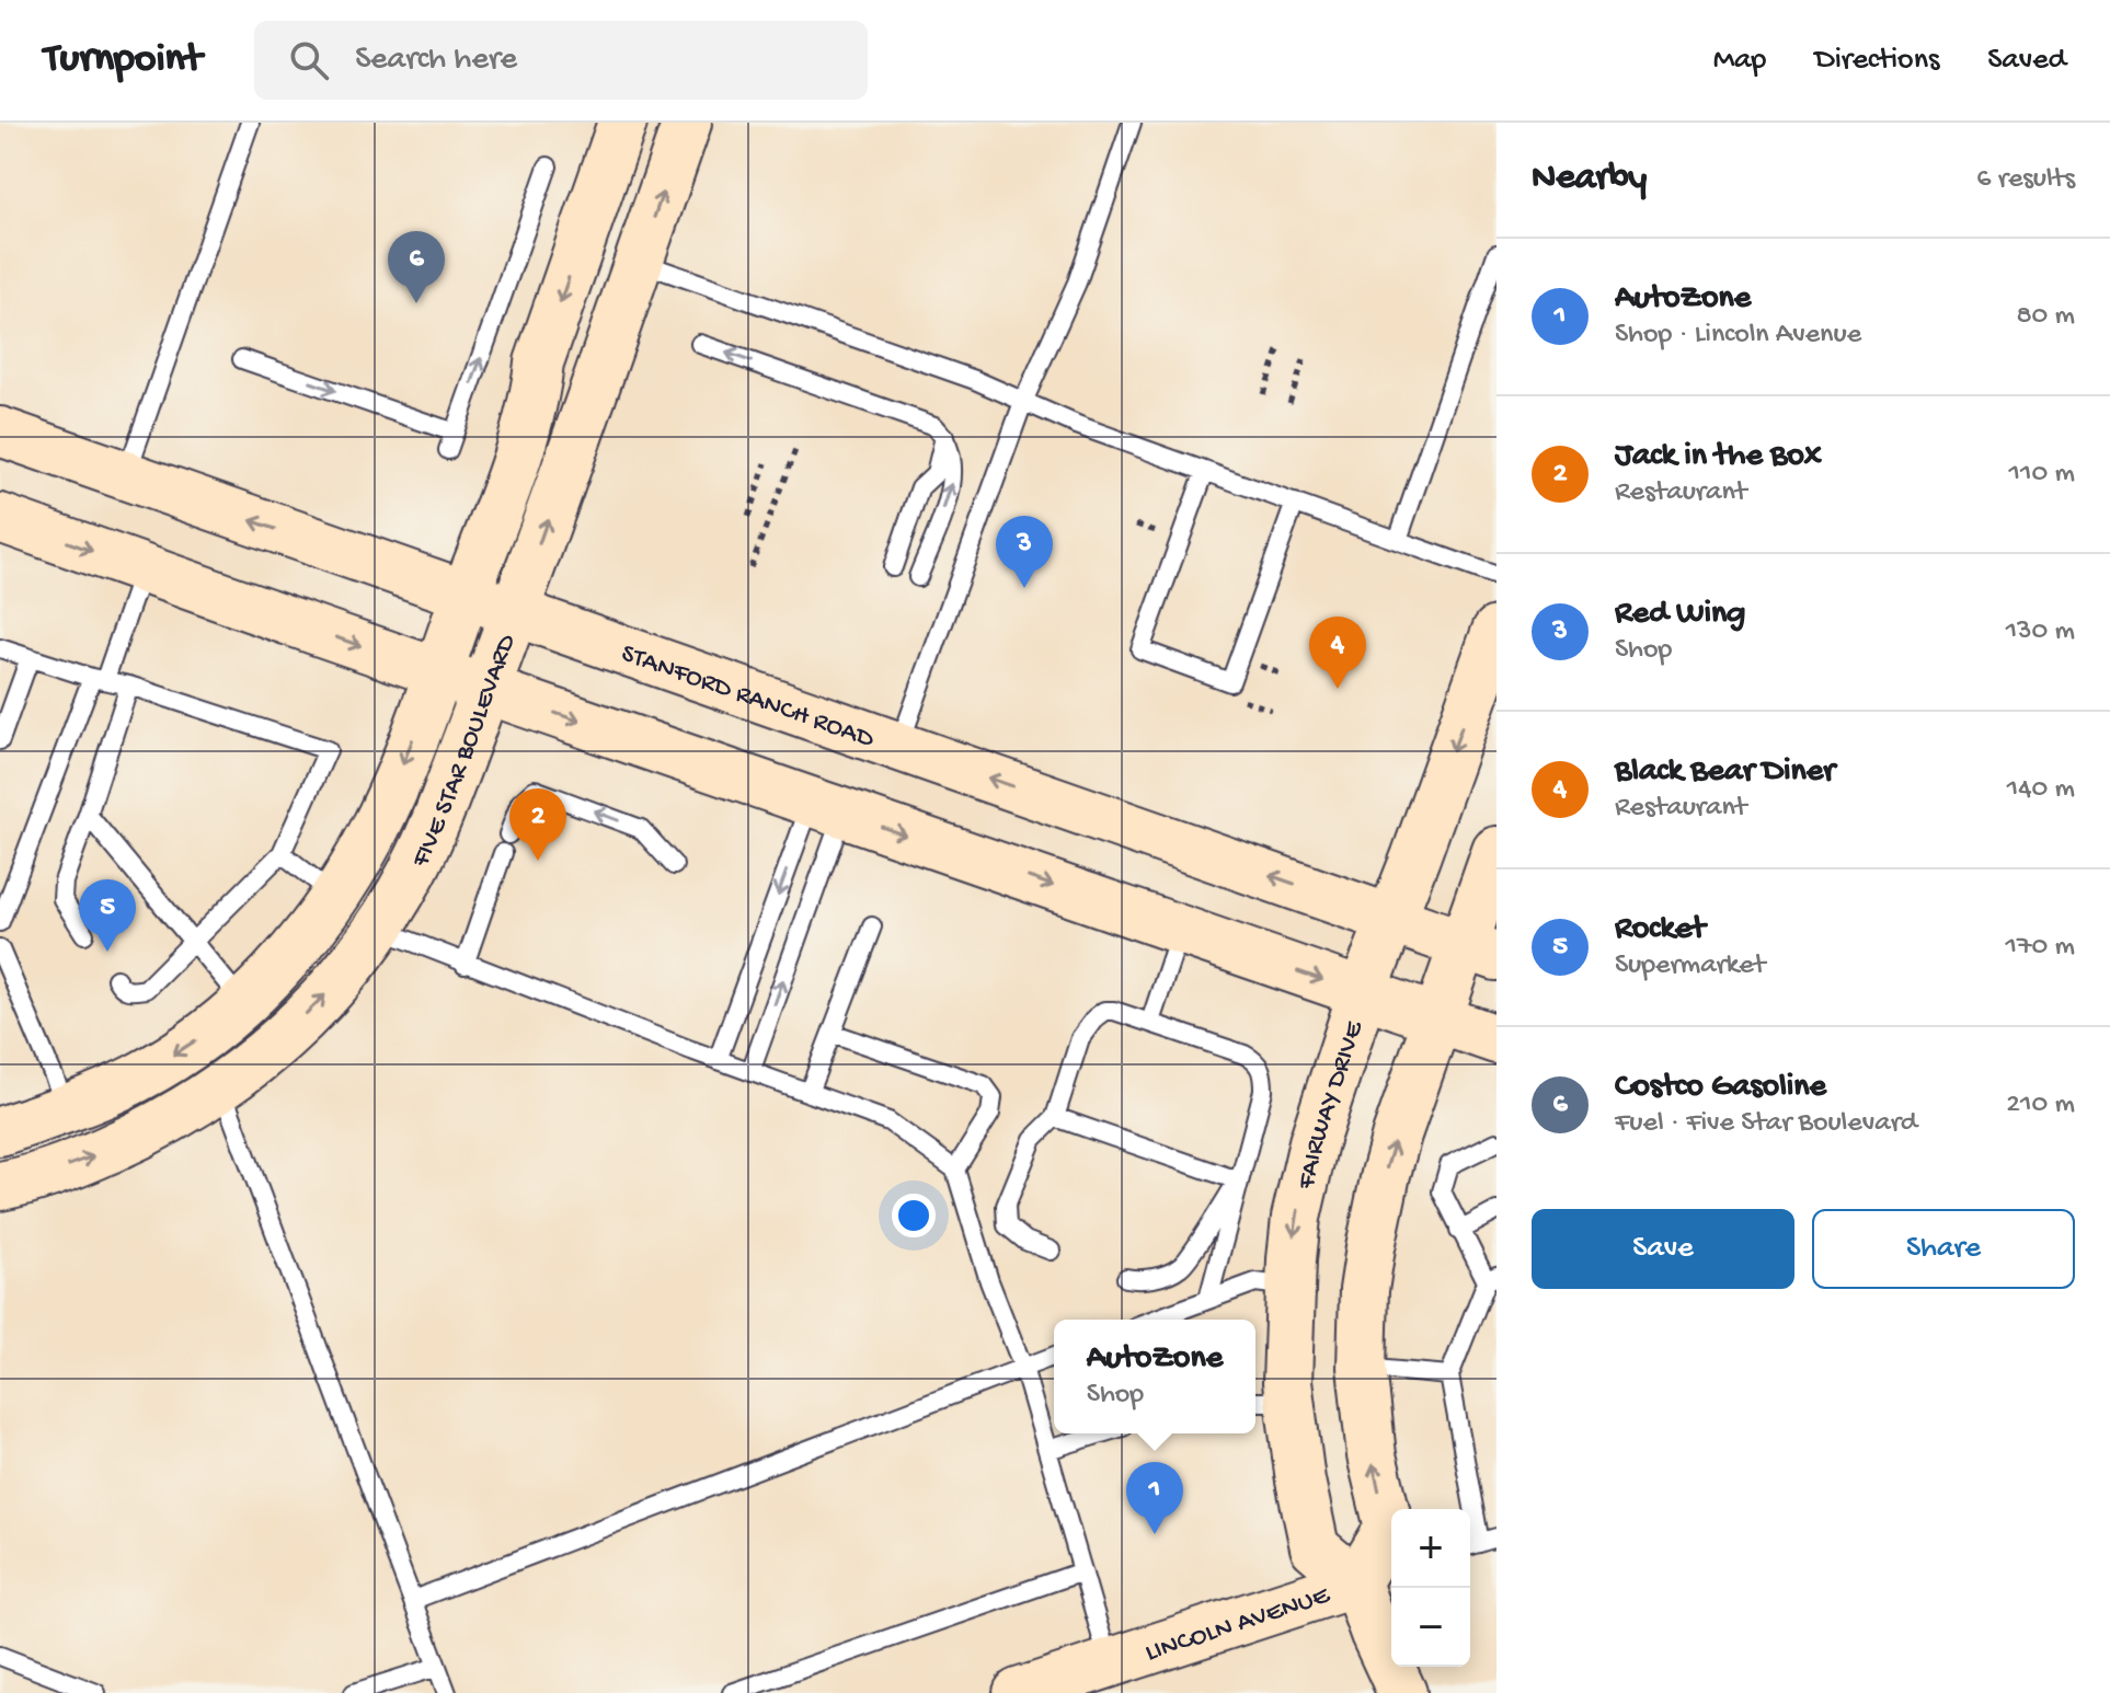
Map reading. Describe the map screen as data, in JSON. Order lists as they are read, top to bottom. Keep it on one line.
{"streets":{"street":["STANFORD RANCH ROAD","FIVE STAR BOULEVARD","FAIRWAY DRIVE","LINCOLN AVENUE"]},"crossings":[["STANFORD RANCH ROAD","FIVE STAR BOULEVARD"],["STANFORD RANCH ROAD","FAIRWAY DRIVE"],["FAIRWAY DRIVE","LINCOLN AVENUE"]],"page":{"header":"Turnpoint","search":"Search here","nav":["Map","Directions","Saved"],"heading":["Nearby","6 results"],"pins":["6","3","4","2","5","1"],"list":[{"mark":"1","name":"AutoZone","note":"Shop · Lincoln Avenue","value":"80 m"},{"mark":"2","name":"Jack in the Box","note":"Restaurant","value":"110 m"},{"mark":"3","name":"Red Wing","note":"Shop","value":"130 m"},{"mark":"4","name":"Black Bear Diner","note":"Restaurant","value":"140 m"},{"mark":"5","name":"Rocket","note":"Supermarket","value":"170 m"},{"mark":"6","name":"Costco Gasoline","note":"Fuel · Five Star Boulevard","value":"210 m"}],"buttons":["Save","Share"],"popup":["AutoZone","Shop"],"map_buttons":["+","−"]}}
